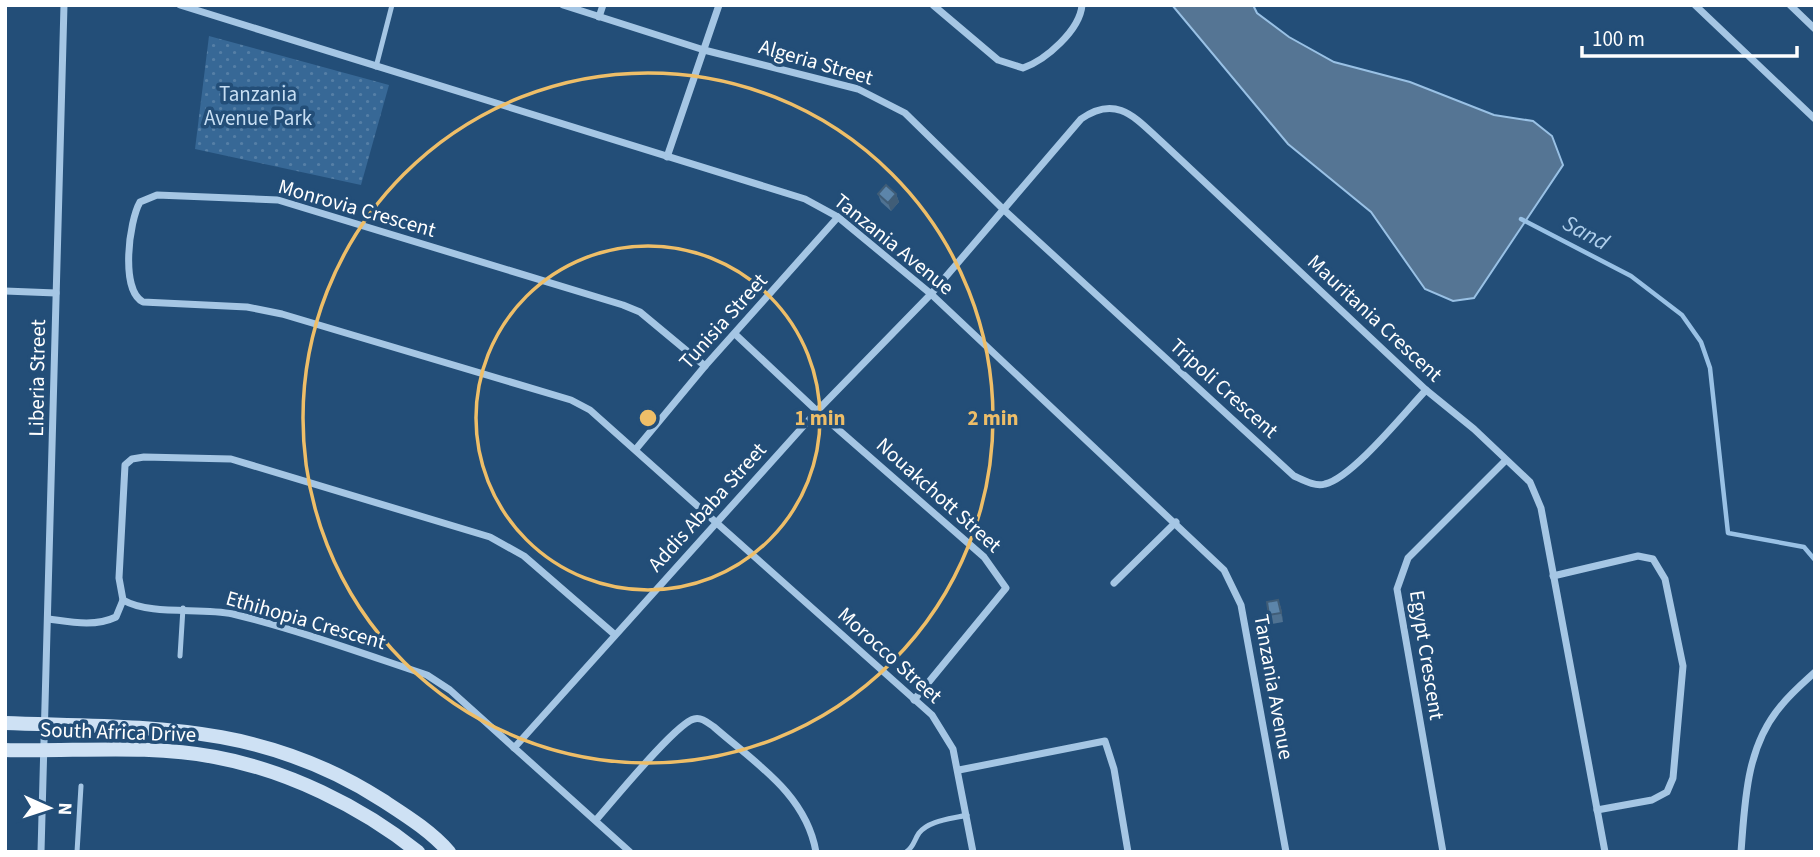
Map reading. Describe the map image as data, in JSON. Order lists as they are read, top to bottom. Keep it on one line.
{"streets":{"street":["Algeria Street","Monrovia Crescent","Tanzania Avenue","Mauritania Crescent","Tunisia Street","Liberia Street","Tripoli Crescent","Nouakchott Street","Addis Ababa Street","Ethihopia Crescent","Morocco Street","Egypt Crescent","South Africa Drive"]},"crossings":[["Algeria Street","Mauritania Crescent"],["Algeria Street","Tripoli Crescent"],["Monrovia Crescent","Tunisia Street"],["Monrovia Crescent","Morocco Street"],["Tanzania Avenue","Mauritania Crescent"],["Tanzania Avenue","Tunisia Street"],["Tanzania Avenue","Addis Ababa Street"],["Mauritania Crescent","Tripoli Crescent"],["Mauritania Crescent","Addis Ababa Street"],["Mauritania Crescent","Egypt Crescent"],["Tunisia Street","Nouakchott Street"],["Tunisia Street","Morocco Street"],["Liberia Street","South Africa Drive"],["Nouakchott Street","Addis Ababa Street"],["Nouakchott Street","Morocco Street"],["Addis Ababa Street","Ethihopia Crescent"],["Addis Ababa Street","Morocco Street"]],"water":["Sand"],"parks":["Tanzania Avenue Park"],"scale_bar":"100 m","north":"right","rings":["1 min","2 min"]}
